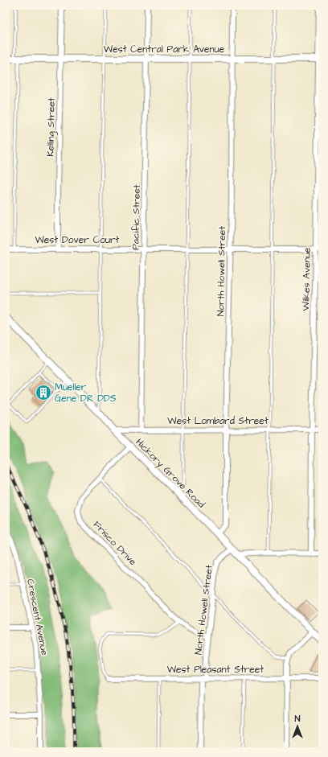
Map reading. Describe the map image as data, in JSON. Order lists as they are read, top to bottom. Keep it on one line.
{"streets":{"main road":["West Central Park Avenue","Hickory Grove Road"],"street":["Kelling Street","Pacific Street","West Dover Court","North Howell Street","Wilkes Avenue","West Lombard Street","Frisco Drive","Crescent Avenue","West Pleasant Street"]},"crossings":[["West Central Park Avenue","Kelling Street"],["West Central Park Avenue","Pacific Street"],["West Central Park Avenue","North Howell Street"],["West Central Park Avenue","Wilkes Avenue"],["Kelling Street","West Dover Court"],["Pacific Street","West Dover Court"],["Pacific Street","West Lombard Street"],["West Dover Court","North Howell Street"],["West Dover Court","Wilkes Avenue"],["North Howell Street","West Lombard Street"],["North Howell Street","Hickory Grove Road"],["North Howell Street","Frisco Drive"],["North Howell Street","West Pleasant Street"],["Wilkes Avenue","West Lombard Street"],["West Lombard Street","Hickory Grove Road"],["Hickory Grove Road","Frisco Drive"]],"places":{"building":["Mueller Gene DR DDS"]},"north":"top"}
